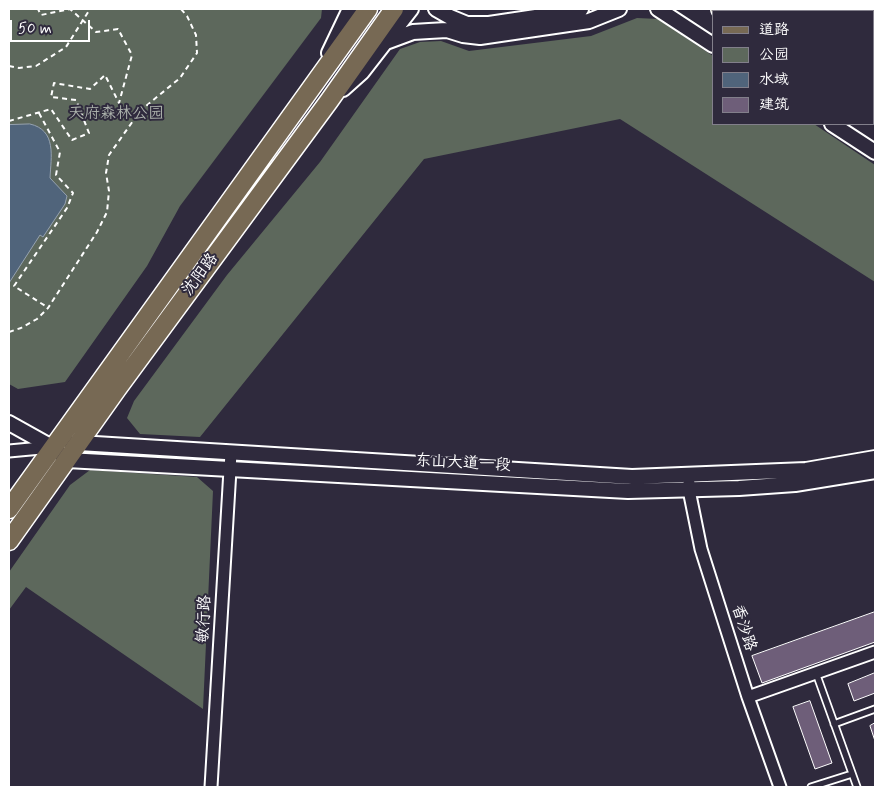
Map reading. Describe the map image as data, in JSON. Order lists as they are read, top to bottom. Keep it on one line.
{"streets":{"main road":["沈阳路"],"street":["东山大道一段","敏行路","香沙路"]},"crossings":[["沈阳路","东山大道一段"],["东山大道一段","敏行路"],["东山大道一段","香沙路"]],"parks":["天府森林公园"],"legend":["道路","公园","水域","建筑"],"scale_bar":"50 m"}
